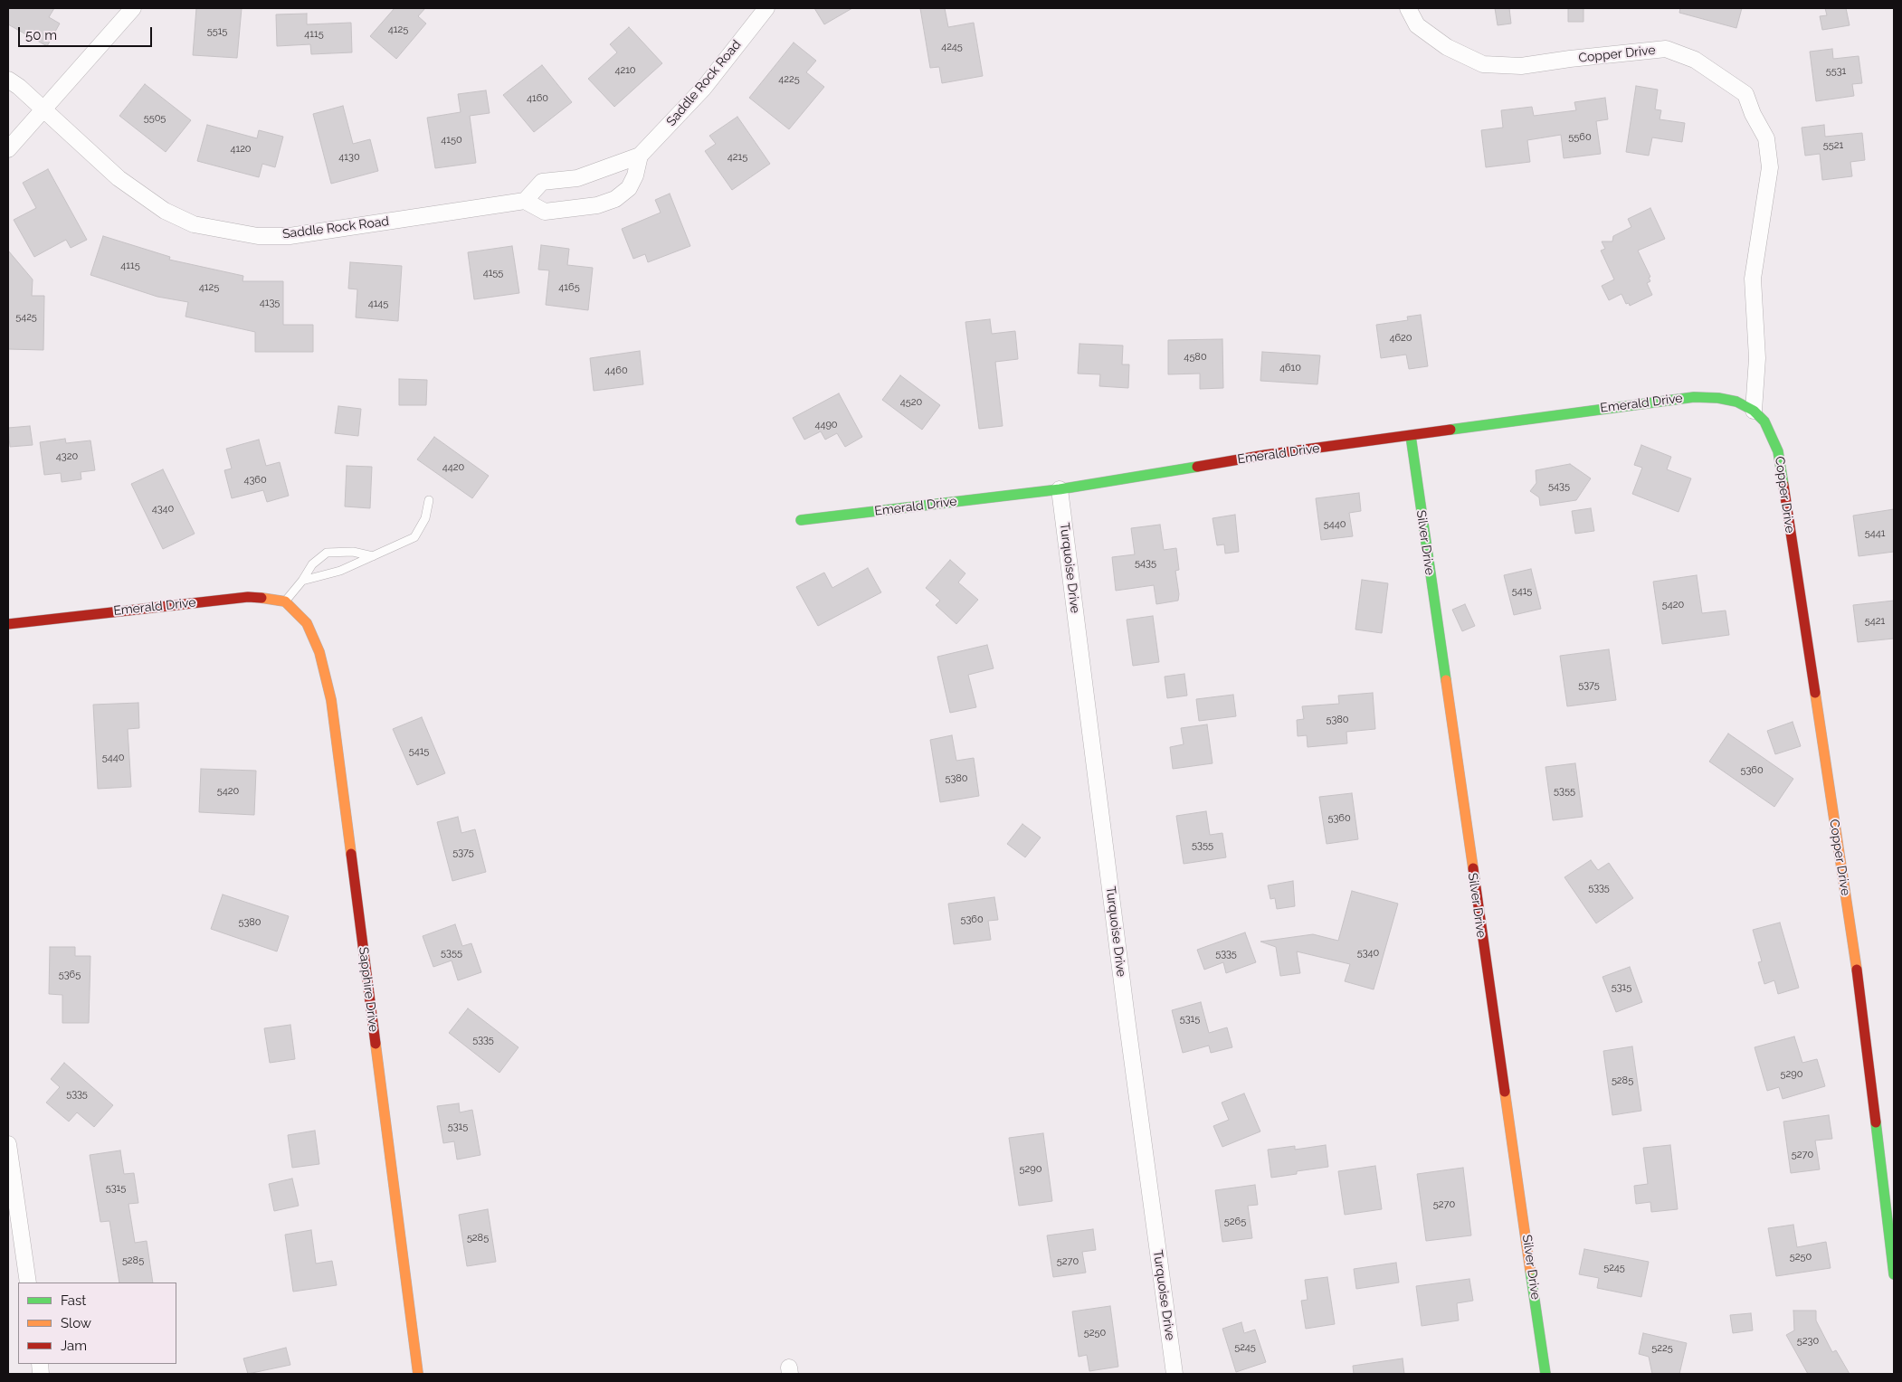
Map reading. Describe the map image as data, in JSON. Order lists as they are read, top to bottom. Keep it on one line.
{"streets":{"street":["Copper Drive","Saddle Rock Road","Emerald Drive","Silver Drive","Turquoise Drive","Sapphire Drive"]},"crossings":[["Copper Drive","Emerald Drive"],["Emerald Drive","Silver Drive"],["Emerald Drive","Turquoise Drive"],["Emerald Drive","Sapphire Drive"]],"house_numbers":["4125","5515","4115","4245","4210","5531","4225","4160","5505","5560","4150","5521","4120","4130","4215","4115","4155","4125","4165","4135","4145","5425","4620","4580","4610","4460","4520","4490","4320","4420","4360","5435","4340","5440","5441","5435","5415","5420","5421","5375","5380","5415","5440","5360","5380","5420","5355","5360","5355","5375","5335","5360","5380","5355","5340","5335","5365","5315","5315","5335","5290","5285","5335","5315","5270","5290","5315","5270","5265","5285","5250","5285","5270","5245","5250","5230","5245","5225"],"legend":["Fast","Slow","Jam"],"scale_bar":"50 m"}
